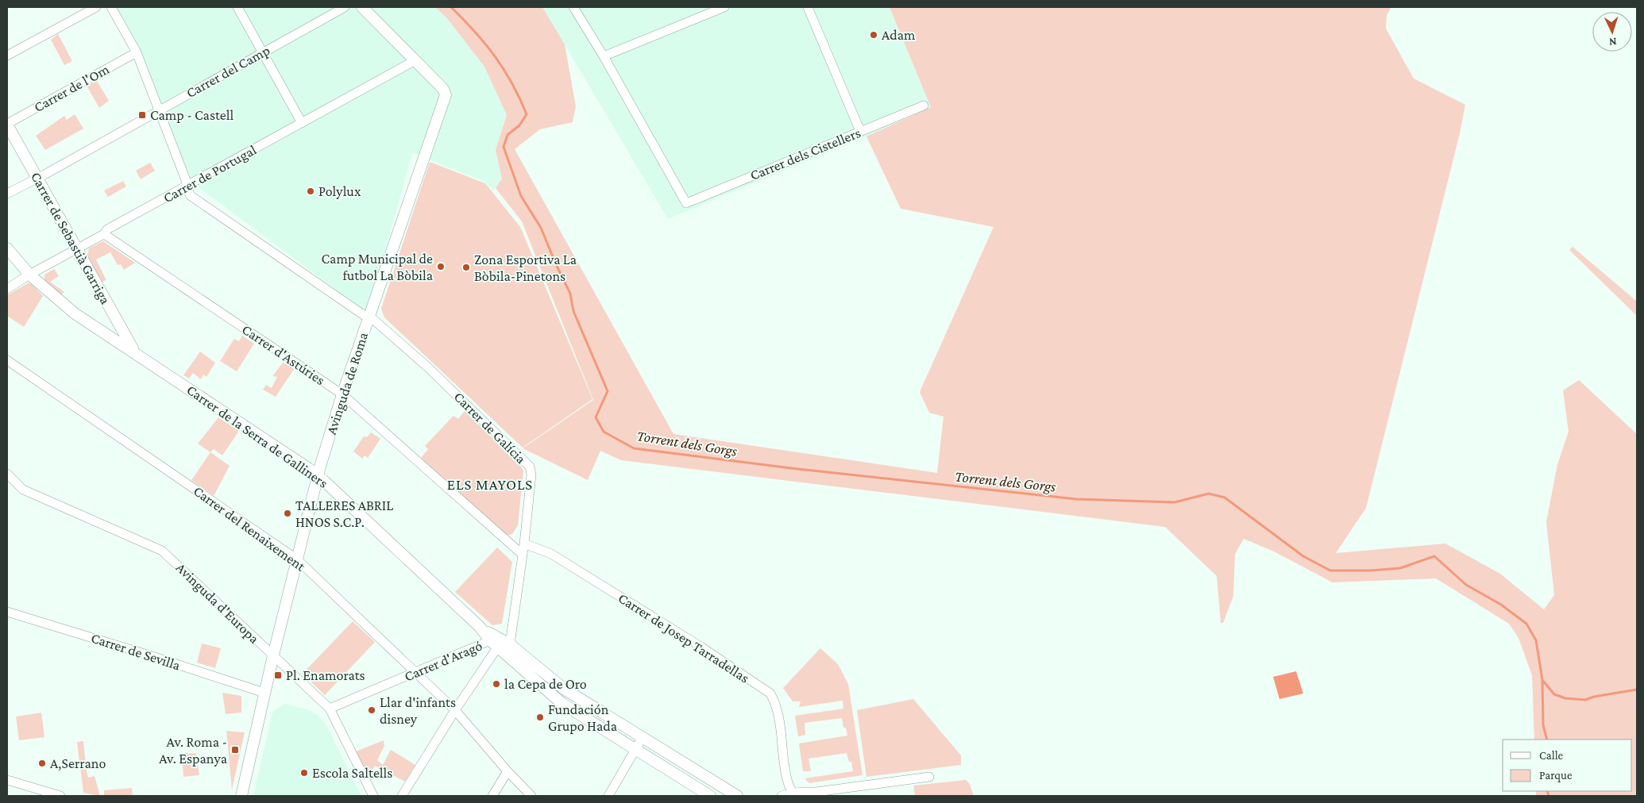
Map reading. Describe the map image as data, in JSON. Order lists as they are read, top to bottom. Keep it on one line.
{"streets":{"street":["Carrer del Camp","Carrer de l'Om","Carrer dels Cistellers","Carrer de Portugal","Carrer de Sebastià Garriga","Carrer d'Astúries","Avinguda de Roma","Carrer de Galícia","Carrer de la Serra de Galliners","Carrer del Renaixement","Avinguda d'Europa","Carrer de Josep Tarradellas","Carrer de Sevilla","Carrer d'Aragó"]},"crossings":[["Carrer del Camp","Carrer de Sebastià Garriga"],["Carrer del Camp","Carrer de Galícia"],["Carrer de l'Om","Carrer de Sebastià Garriga"],["Carrer de l'Om","Carrer de Galícia"],["Carrer de Portugal","Carrer de Sebastià Garriga"],["Carrer de Portugal","Carrer d'Astúries"],["Carrer de Portugal","Avinguda de Roma"],["Carrer de Portugal","Carrer de Galícia"],["Carrer de Portugal","Carrer de la Serra de Galliners"],["Carrer de Sebastià Garriga","Carrer de la Serra de Galliners"],["Carrer d'Astúries","Avinguda de Roma"],["Carrer d'Astúries","Carrer de Galícia"],["Avinguda de Roma","Carrer de Galícia"],["Avinguda de Roma","Carrer de la Serra de Galliners"],["Avinguda de Roma","Carrer del Renaixement"],["Avinguda de Roma","Avinguda d'Europa"],["Avinguda de Roma","Carrer de Sevilla"],["Carrer de Galícia","Carrer de la Serra de Galliners"],["Carrer de Galícia","Carrer de Josep Tarradellas"],["Carrer de la Serra de Galliners","Carrer d'Aragó"],["Carrer del Renaixement","Carrer d'Aragó"],["Avinguda d'Europa","Carrer d'Aragó"]],"districts":["ELS MAYOLS"],"water":["Torrent dels Gorgs"],"places":{"other":["Adam","Polylux","Camp Municipal de futbol La Bòbila","Zona Esportiva La Bòbila-Pinetons","TALLERES ABRIL HNOS S.C.P.","la Cepa de Oro","Llar d'infants disney","Fundación Grupo Hada","A,Serrano","Escola Saltells"],"transit":["Camp - Castell","Pl. Enamorats","Av. Roma - Av. Espanya"]},"legend":["Calle","Parque"],"north":"bottom"}
